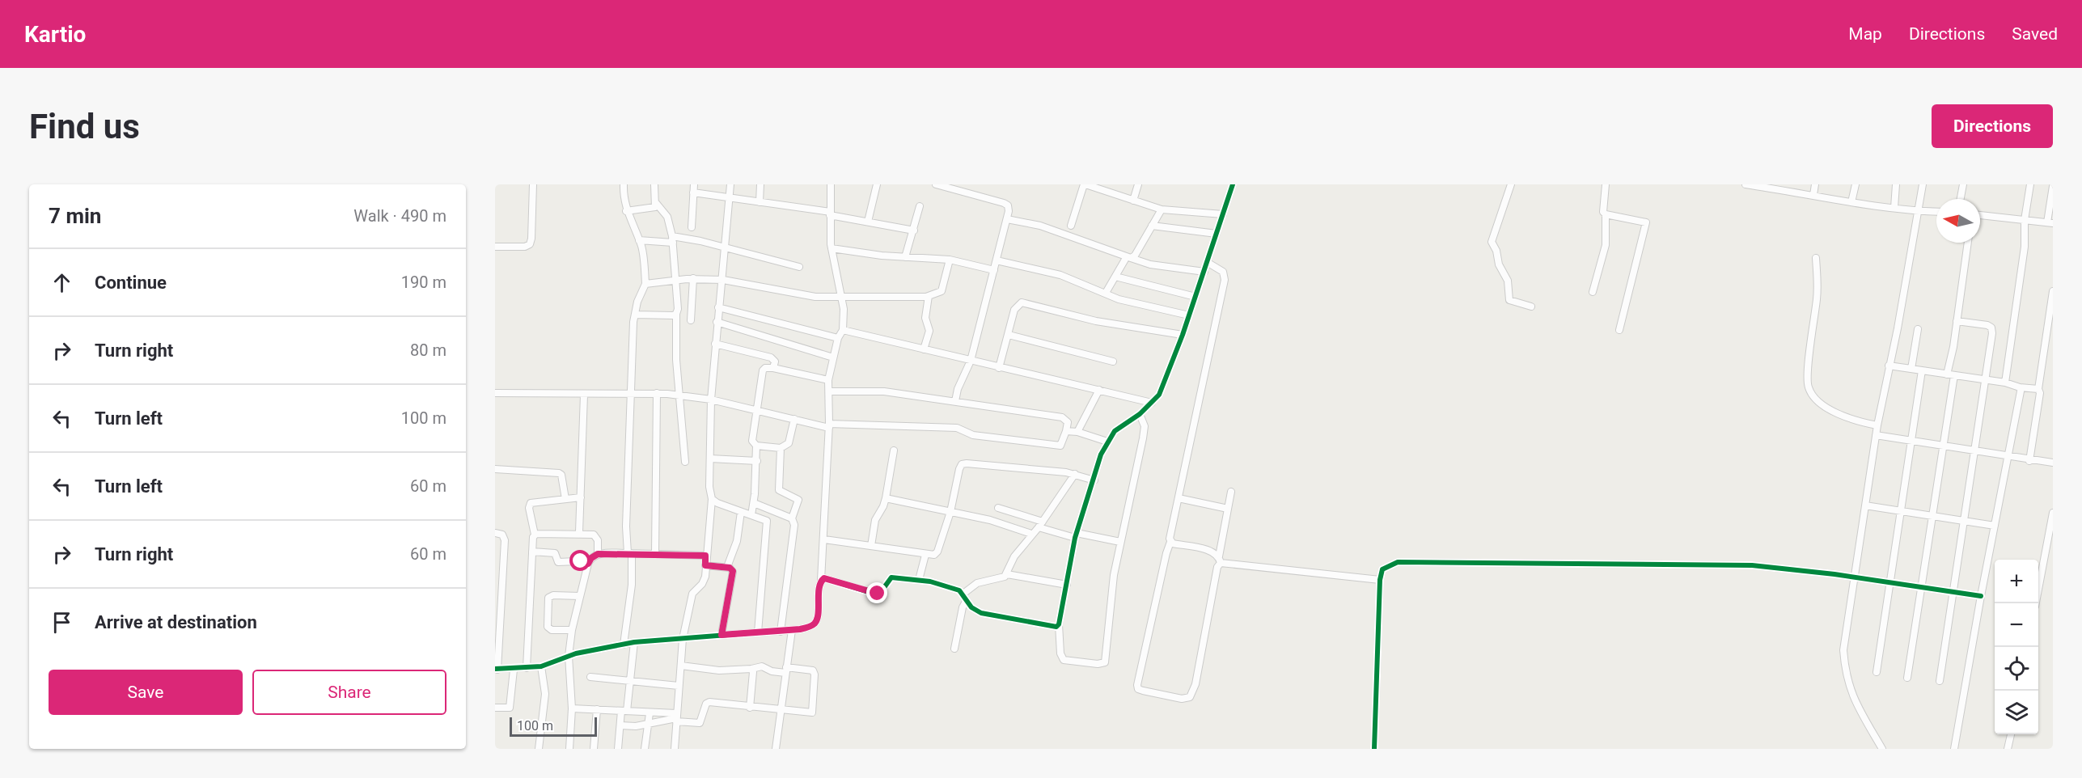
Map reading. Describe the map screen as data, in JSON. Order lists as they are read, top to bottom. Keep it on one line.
{"scale_bar":"100 m","north":"left","page":{"header":"Kartio","nav":["Map","Directions","Saved"],"buttons":["Directions",["Save","Share"]],"title":"Find us","heading":["7 min","Walk · 490 m"],"list":[["Continue","190 m"],["Turn right","80 m"],["Turn left","100 m"],["Turn left","60 m"],["Turn right","60 m"],"Arrive at destination"],"map_buttons":["+","−"],"scale":"100 m"}}
